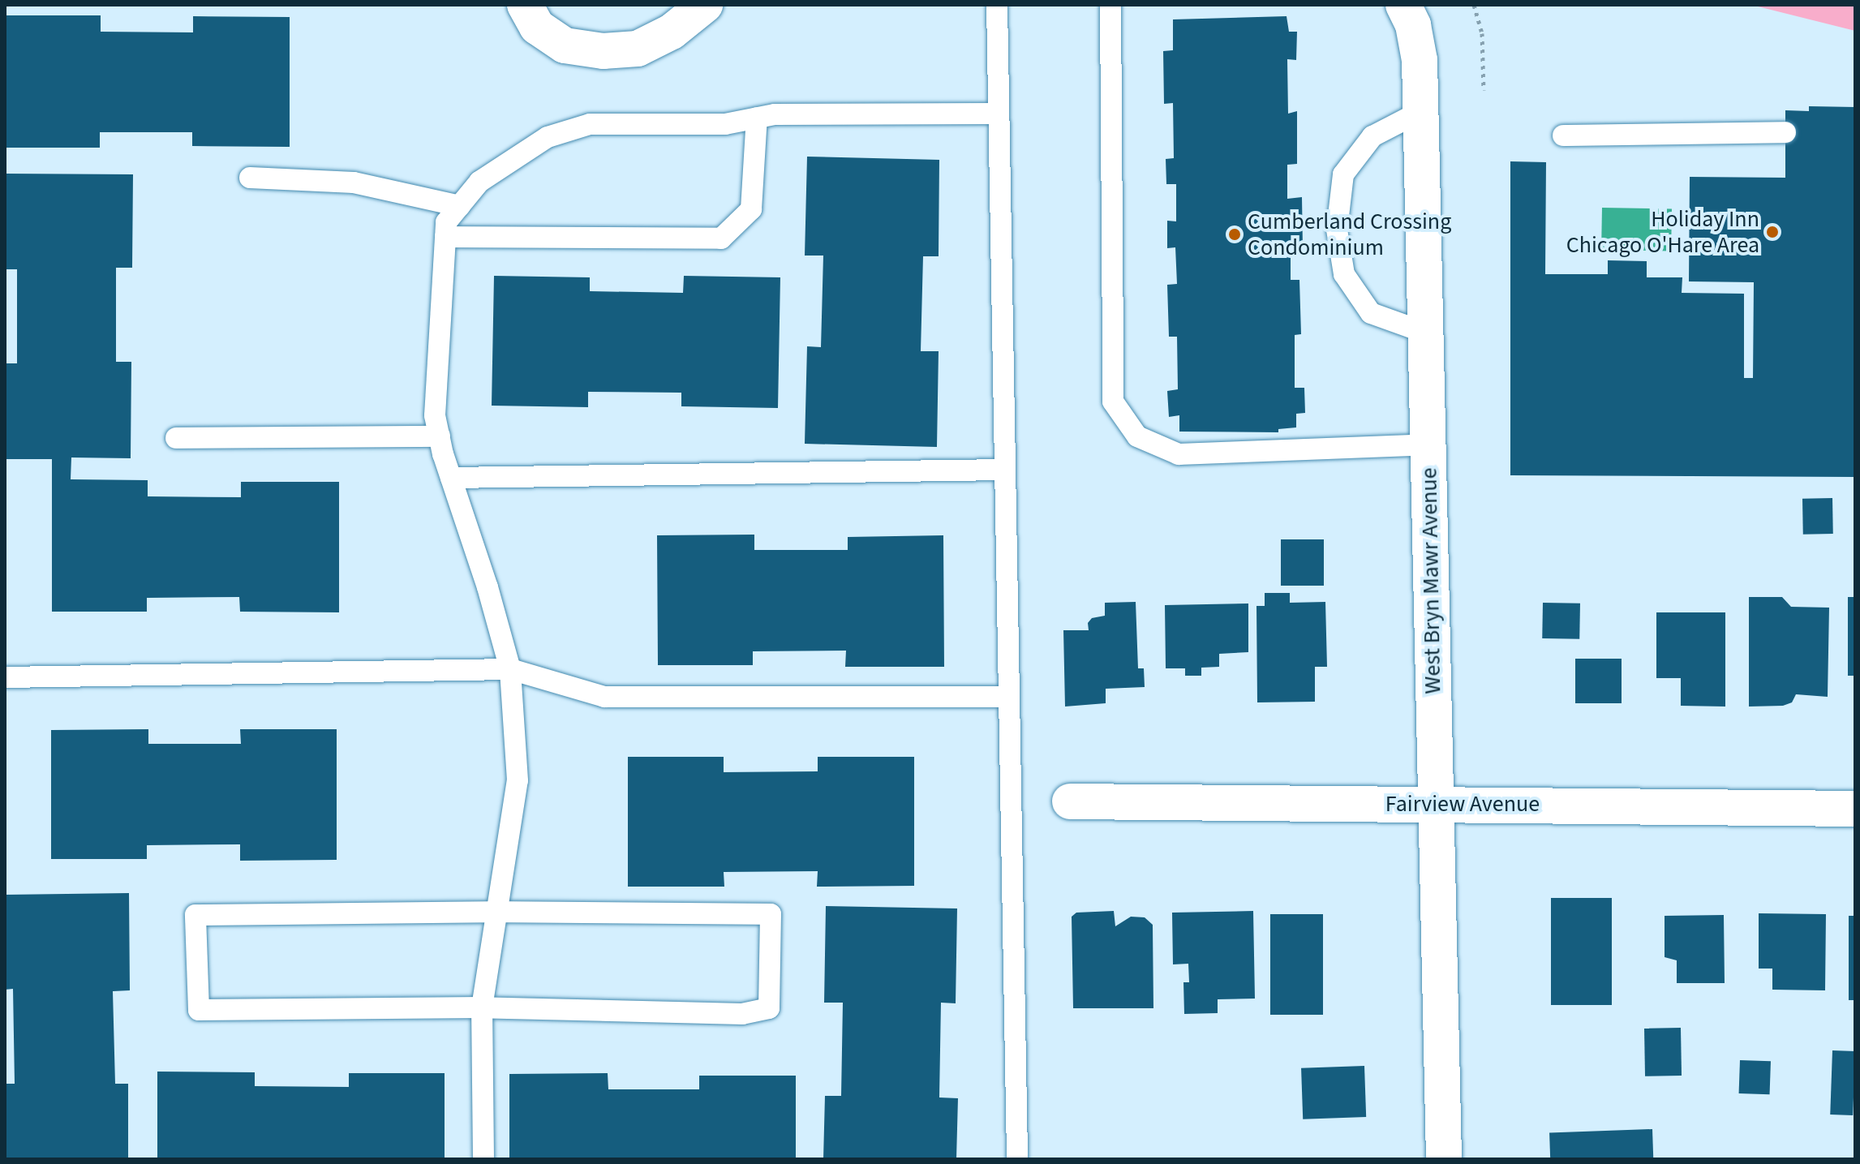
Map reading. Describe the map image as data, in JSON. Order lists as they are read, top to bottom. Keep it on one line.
{"streets":{"street":["West Bryn Mawr Avenue","Fairview Avenue"]},"crossings":[["West Bryn Mawr Avenue","Fairview Avenue"]],"places":["Holiday Inn Chicago O'Hare Area","Cumberland Crossing Condominium"]}
